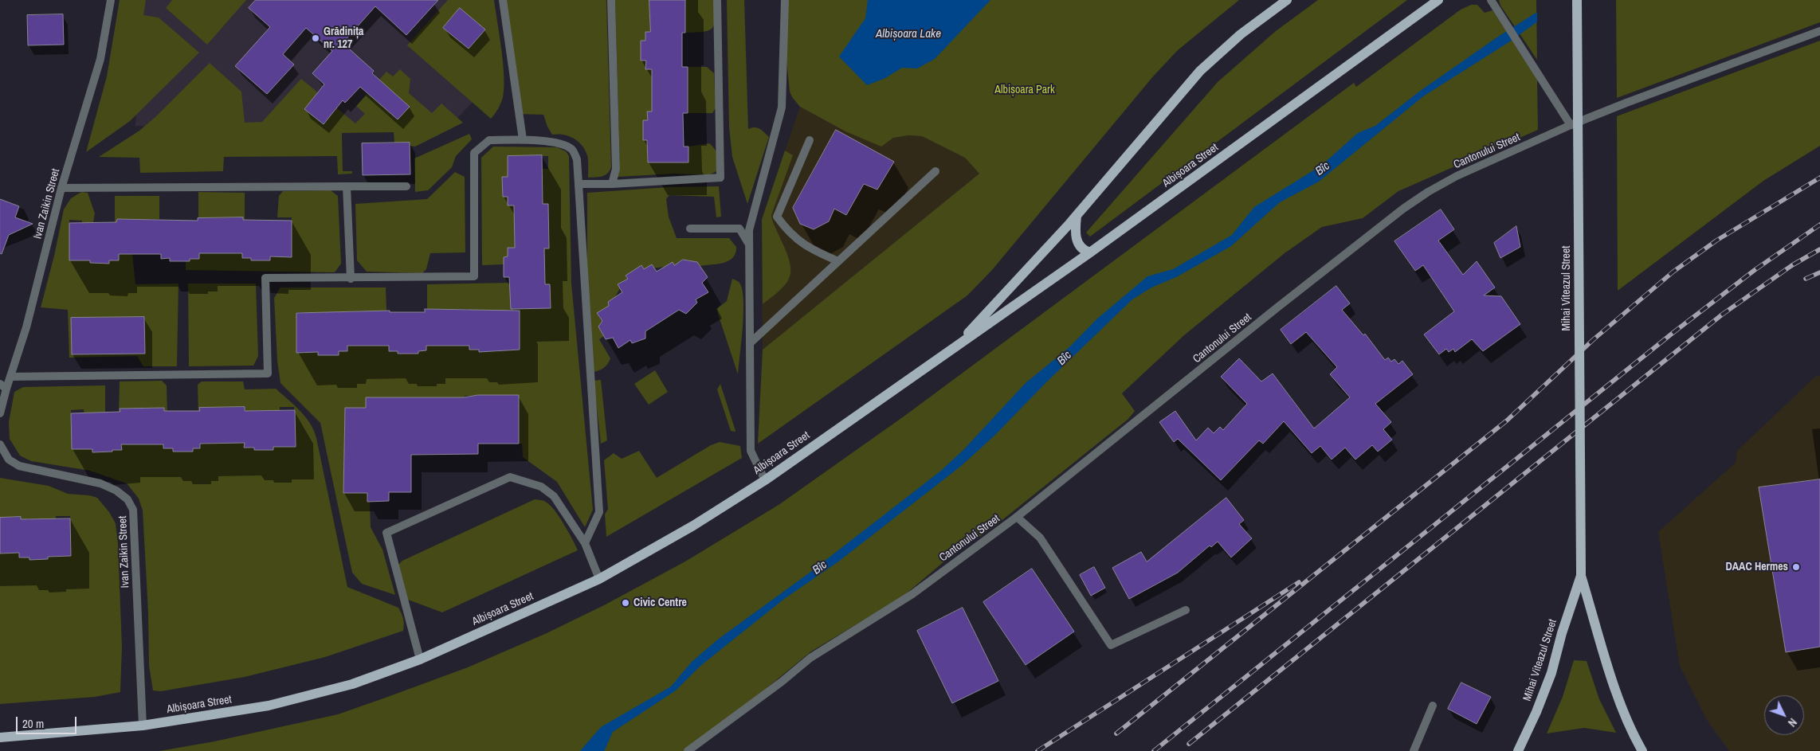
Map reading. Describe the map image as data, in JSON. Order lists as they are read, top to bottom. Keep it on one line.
{"streets":{"main road":["Albișoara Street","Mihai Viteazul Street"],"street":["Cantonului Street","Ivan Zaikin Street"]},"crossings":[["Albișoara Street","Ivan Zaikin Street"]],"water":["Albișoara Lake","Bîc"],"parks":["Albișoara Park"],"places":["Grădinița nr. 127","DAAC Hermes","Civic Centre"],"scale_bar":"20 m","north":"bottom right"}
